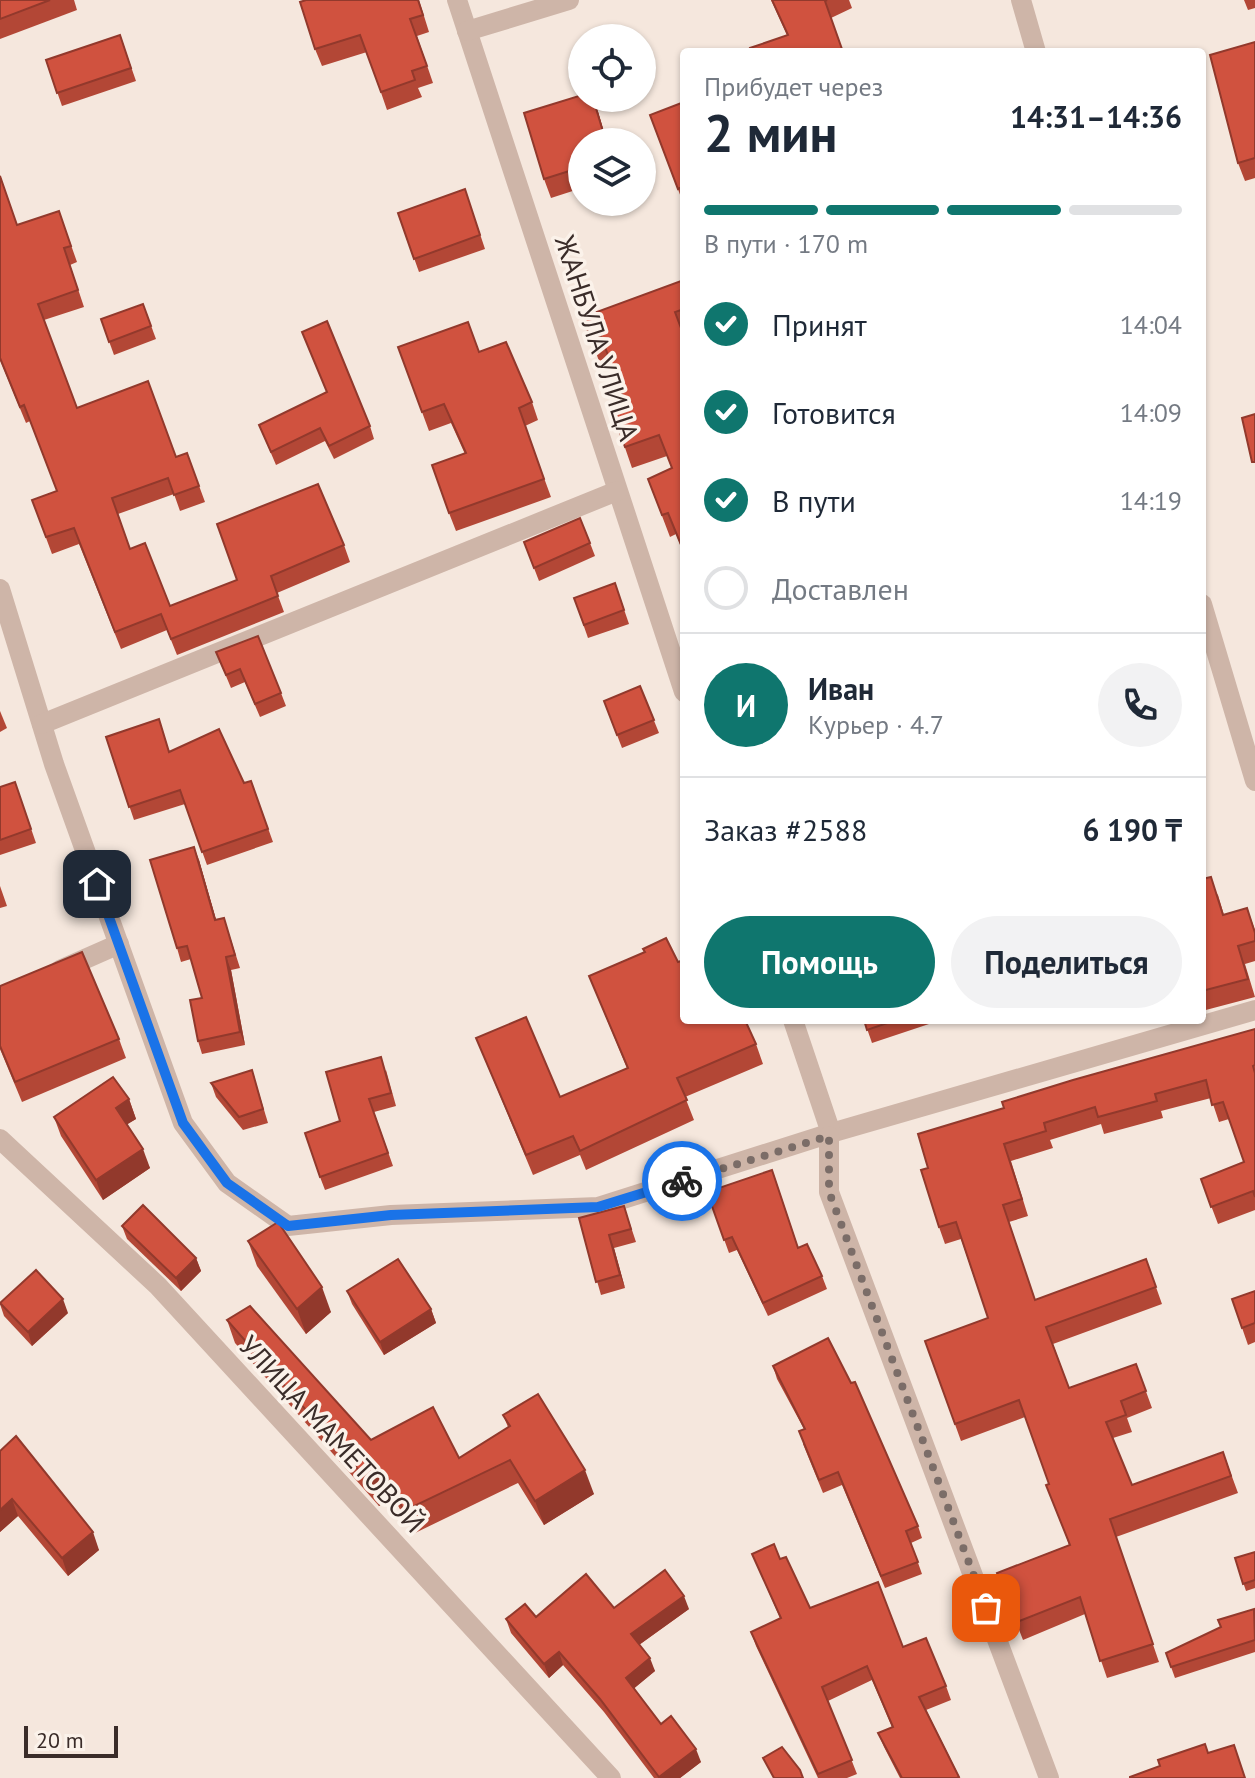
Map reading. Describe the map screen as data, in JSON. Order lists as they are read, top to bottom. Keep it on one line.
{"streets":{"street":["ЖАНБУЛА УЛИЦА","УЛИЦА МАМЕТОВОЙ"]},"scale_bar":"20 m","page":{"heading":["2 мин","Прибудет через","14:31–14:36"],"panel":["Иван","Курьер · 4.7","Заказ #2588","6 190 ₸"],"bar":"В пути · 170 m","list":[["Принят","14:04"],["Готовится","14:09"],["В пути","14:19"],"Доставлен"],"round":"И","buttons":["Помощь","Поделиться"],"scale":"20 m"}}
